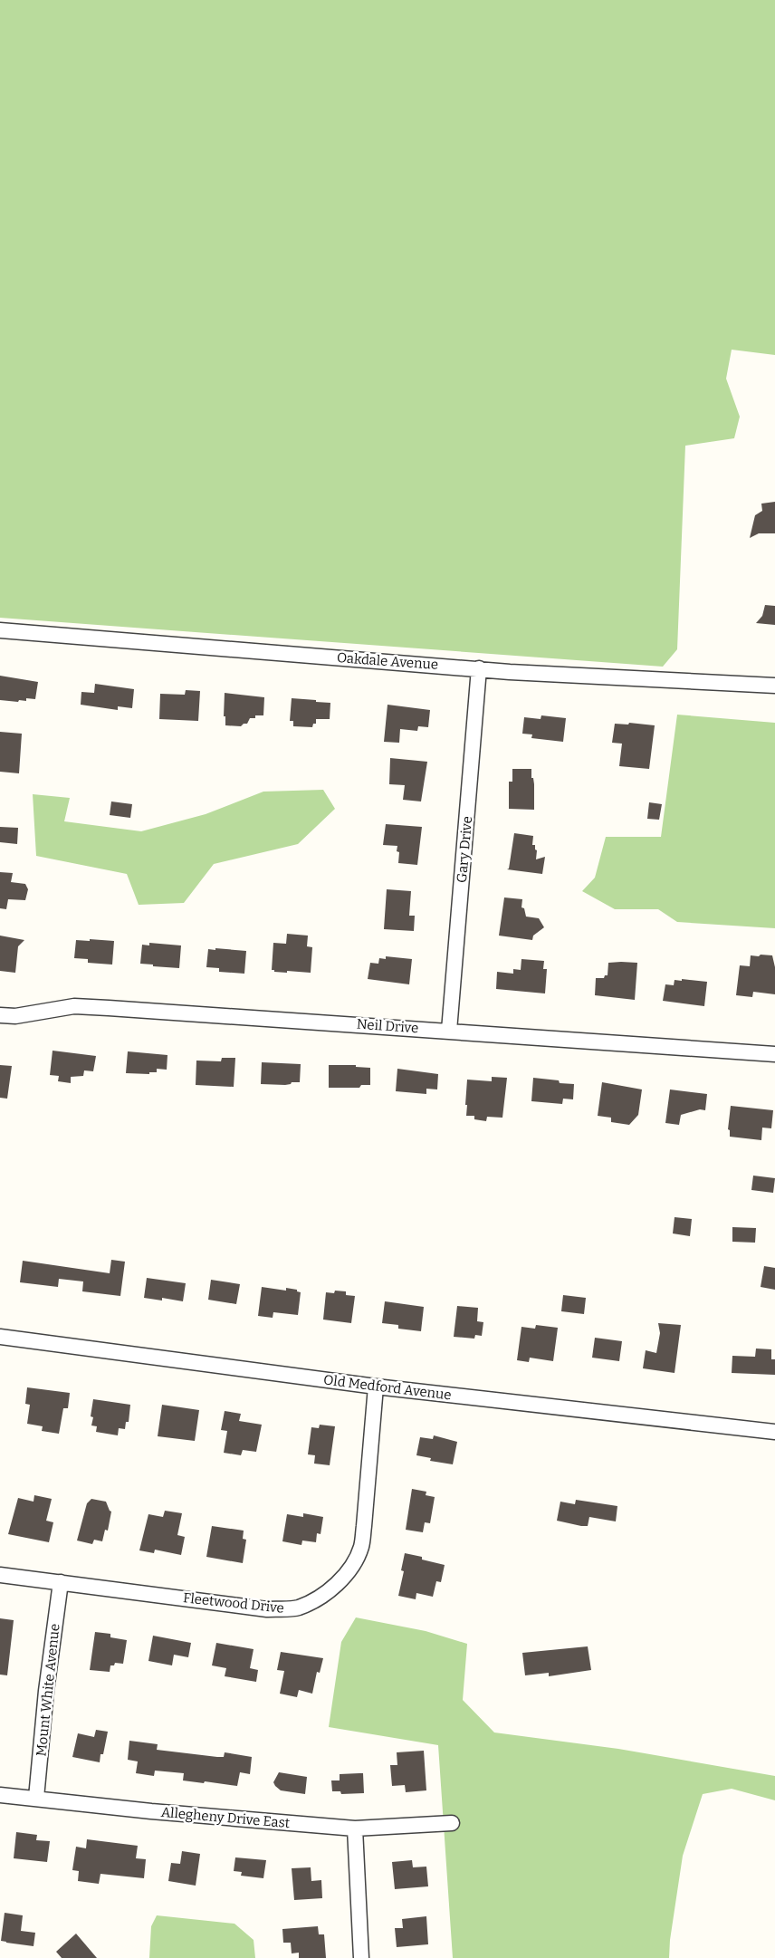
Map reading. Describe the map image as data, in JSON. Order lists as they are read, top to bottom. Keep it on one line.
{"streets":{"street":["Oakdale Avenue","Gary Drive","Neil Drive","Old Medford Avenue","Fleetwood Drive","Mount White Avenue","Allegheny Drive East"]},"crossings":[["Oakdale Avenue","Gary Drive"],["Gary Drive","Neil Drive"],["Old Medford Avenue","Fleetwood Drive"],["Fleetwood Drive","Mount White Avenue"],["Mount White Avenue","Allegheny Drive East"]]}
